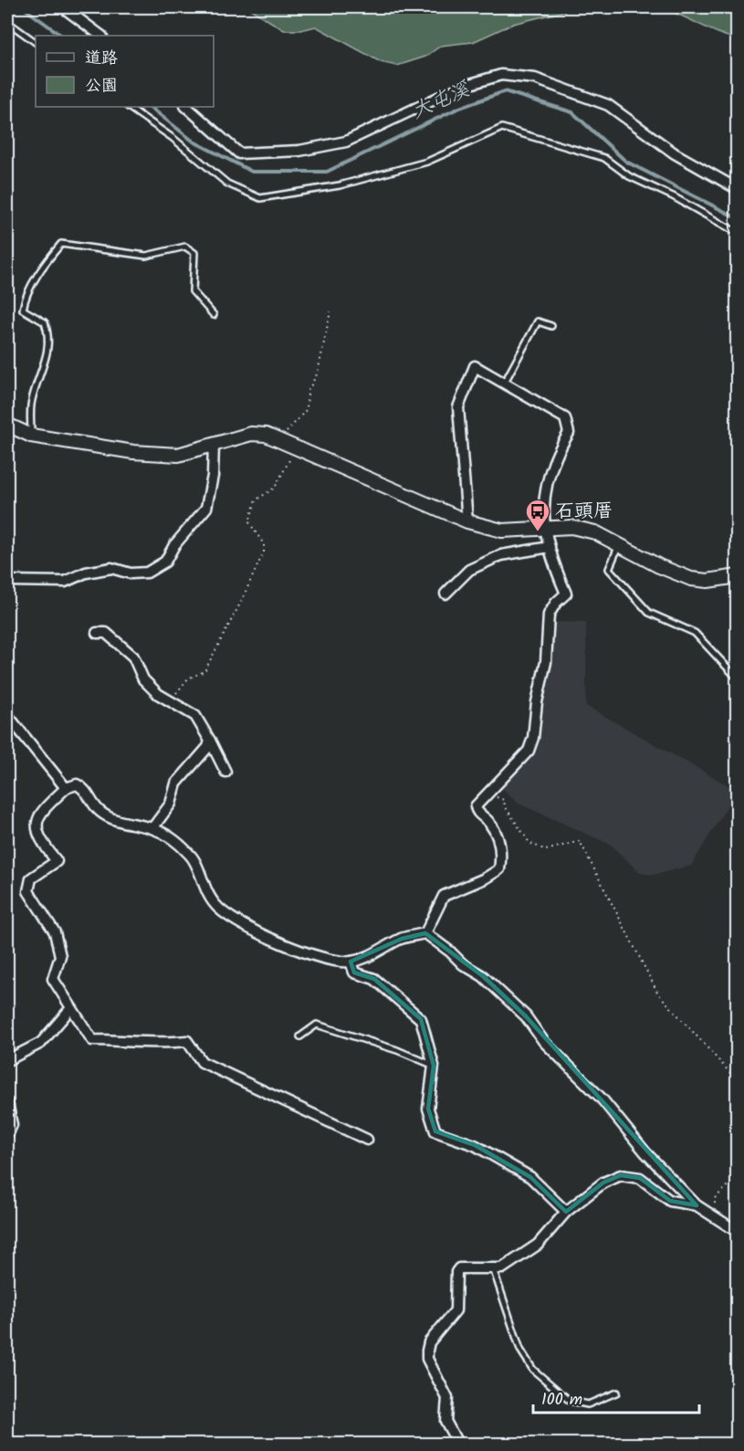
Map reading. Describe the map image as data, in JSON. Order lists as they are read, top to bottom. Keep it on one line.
{"water":["大屯溪"],"places":{"bus stop":["石頭厝"]},"legend":["道路","公園"],"scale_bar":"100 m"}
